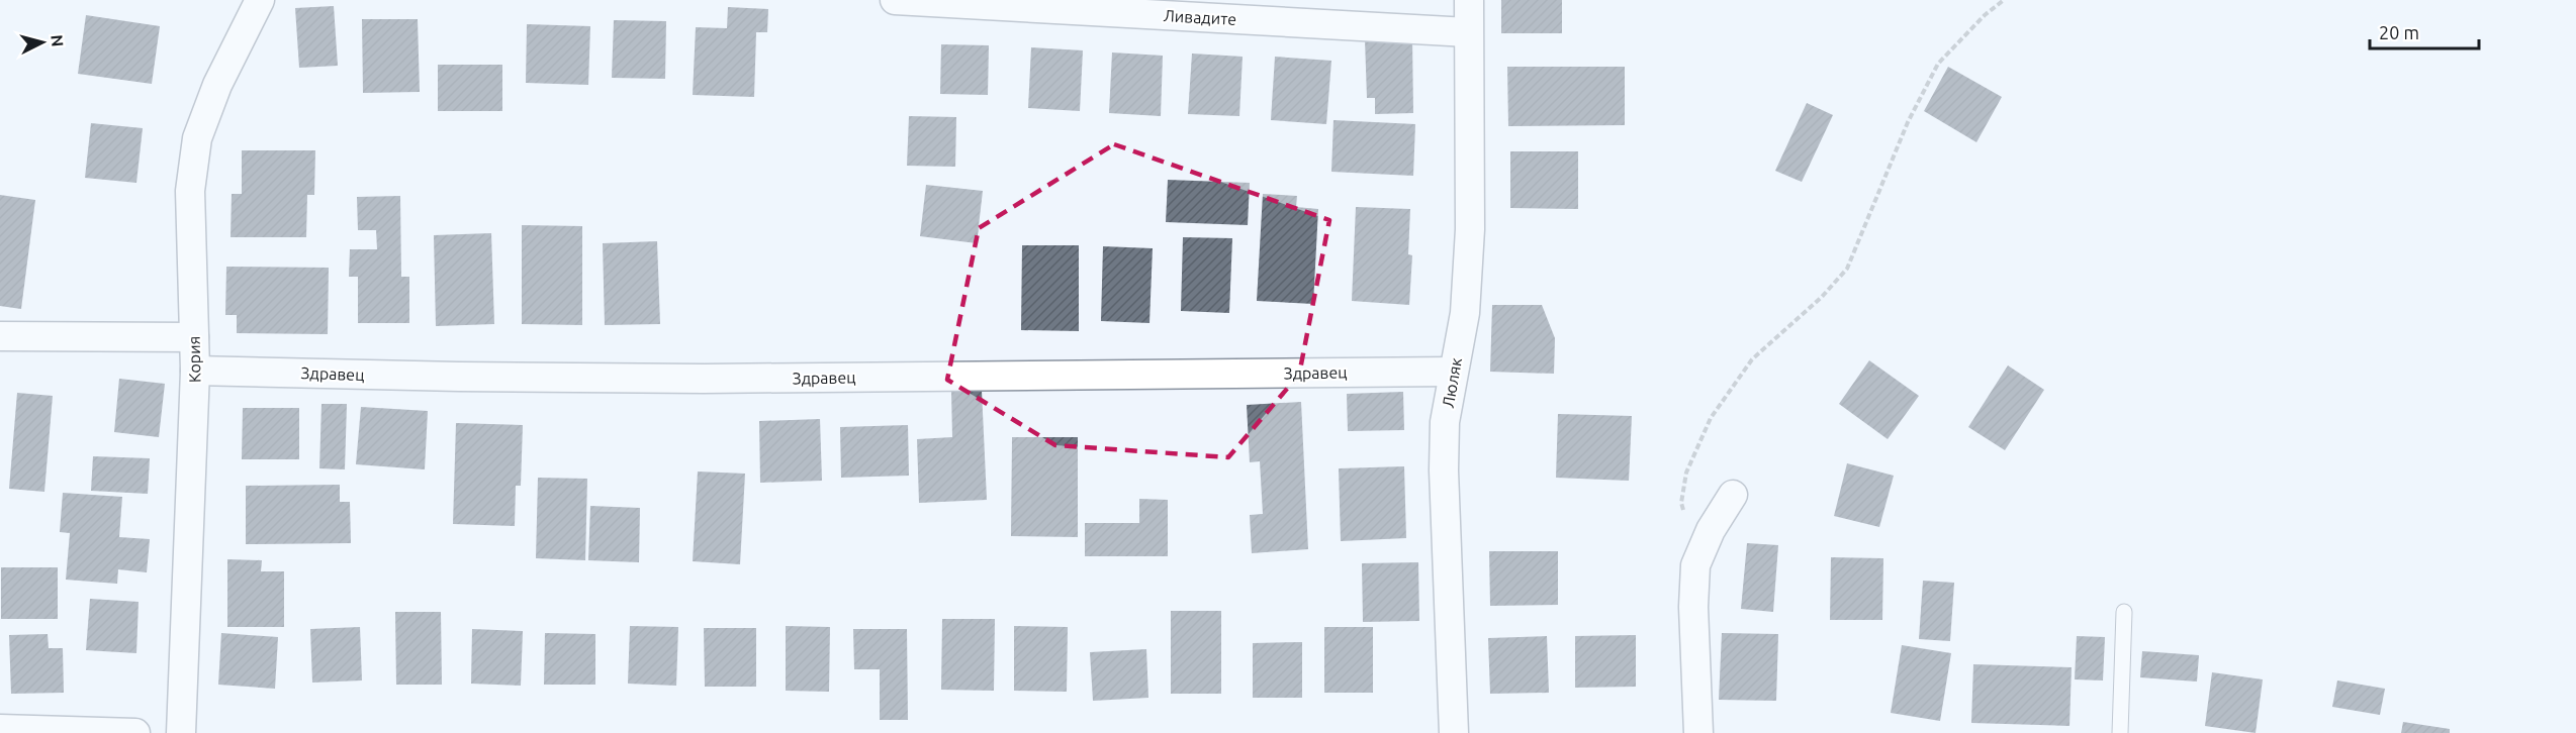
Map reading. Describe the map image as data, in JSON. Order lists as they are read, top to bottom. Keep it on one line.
{"streets":{"street":["Ливадите","Кория","Здравец","Люляк"]},"crossings":[["Ливадите","Люляк"],["Кория","Здравец"],["Здравец","Люляк"]],"scale_bar":"20 m","north":"right"}
